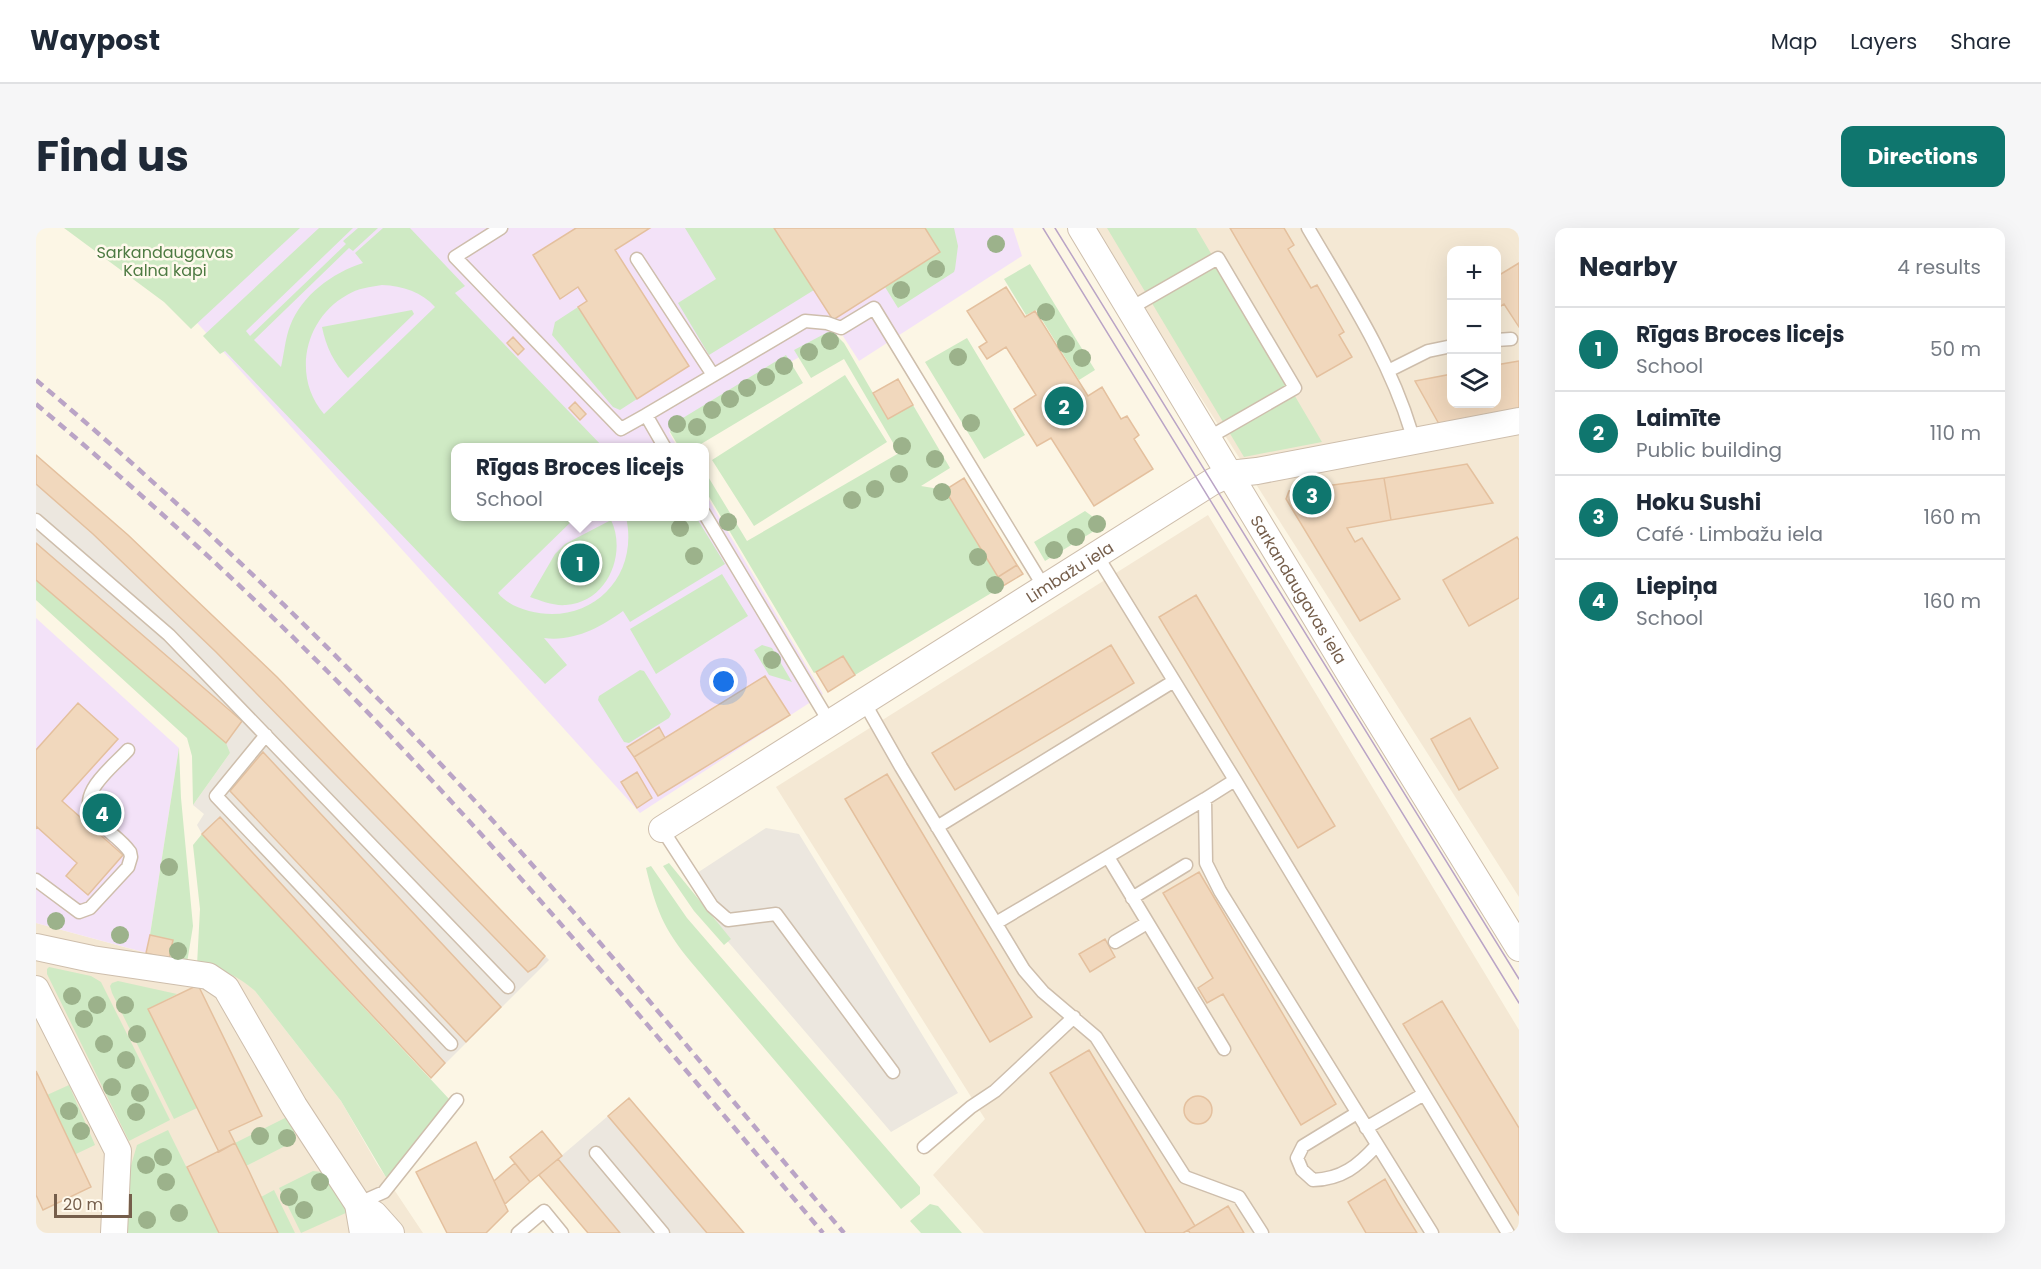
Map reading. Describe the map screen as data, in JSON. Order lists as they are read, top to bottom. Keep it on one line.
{"streets":{"street":["Limbažu iela","Sarkandaugavas iela"]},"crossings":[["Limbažu iela","Sarkandaugavas iela"]],"parks":["Sarkandaugavas Kalna kapi"],"scale_bar":"20 m","page":{"header":"Waypost","nav":["Map","Layers","Share"],"title":"Find us","buttons":"Directions","heading":["Nearby","4 results"],"map_buttons":["+","−"],"list":[{"mark":"1","name":"Rīgas Broces licejs","note":"School","value":"50 m"},{"mark":"2","name":"Laimīte","note":"Public building","value":"110 m"},{"mark":"3","name":"Hoku Sushi","note":"Café · Limbažu iela","value":"160 m"},{"mark":"4","name":"Liepiņa","note":"School","value":"160 m"}],"pins":["2","3","1","4"],"popup":["Rīgas Broces licejs","School"],"scale":"20 m"}}
